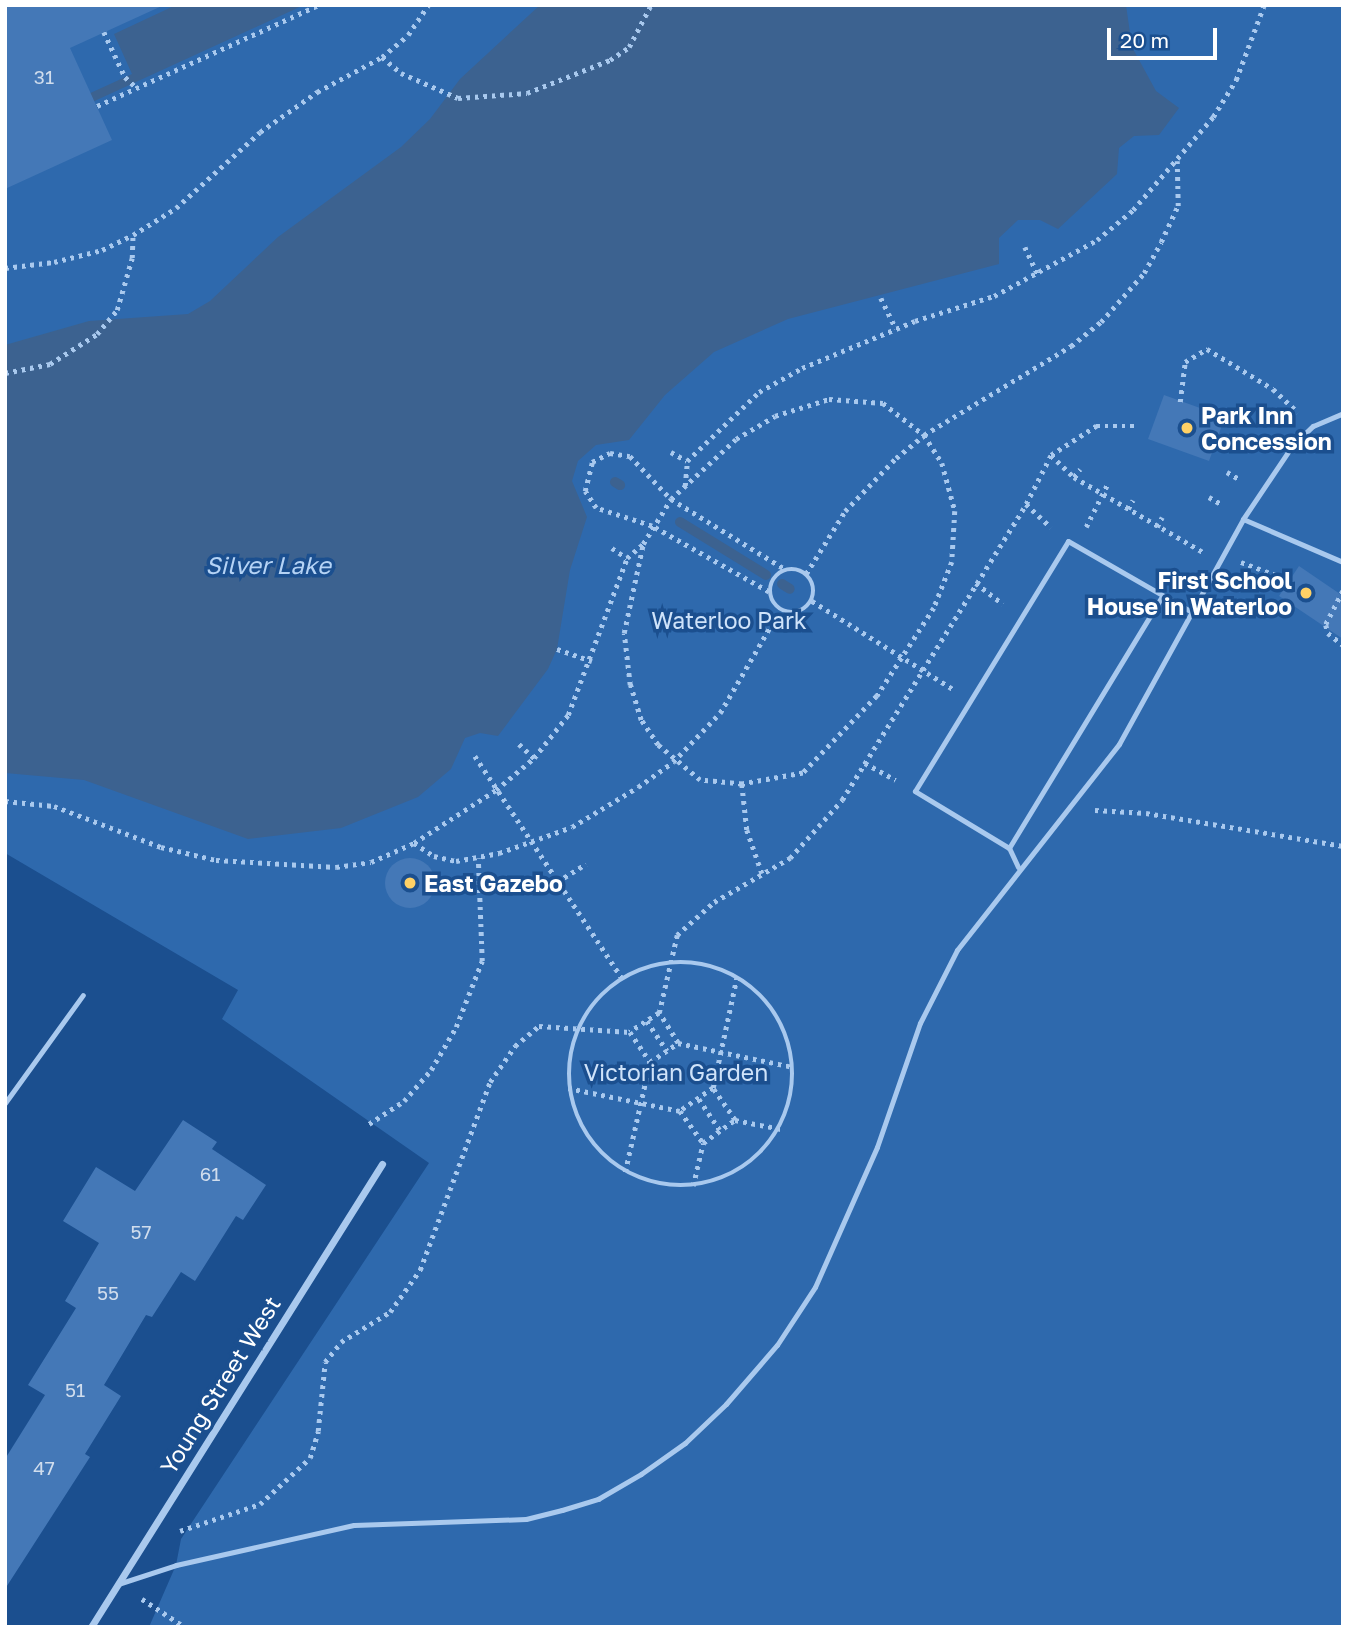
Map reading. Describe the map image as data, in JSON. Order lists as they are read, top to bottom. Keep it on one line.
{"streets":{"street":["Young Street West"]},"water":["Silver Lake"],"parks":["Waterloo Park","Victorian Garden"],"places":["Park Inn Concession","First School House in Waterloo","East Gazebo"],"house_numbers":["31","61","57","55","51","47"],"scale_bar":"20 m"}
